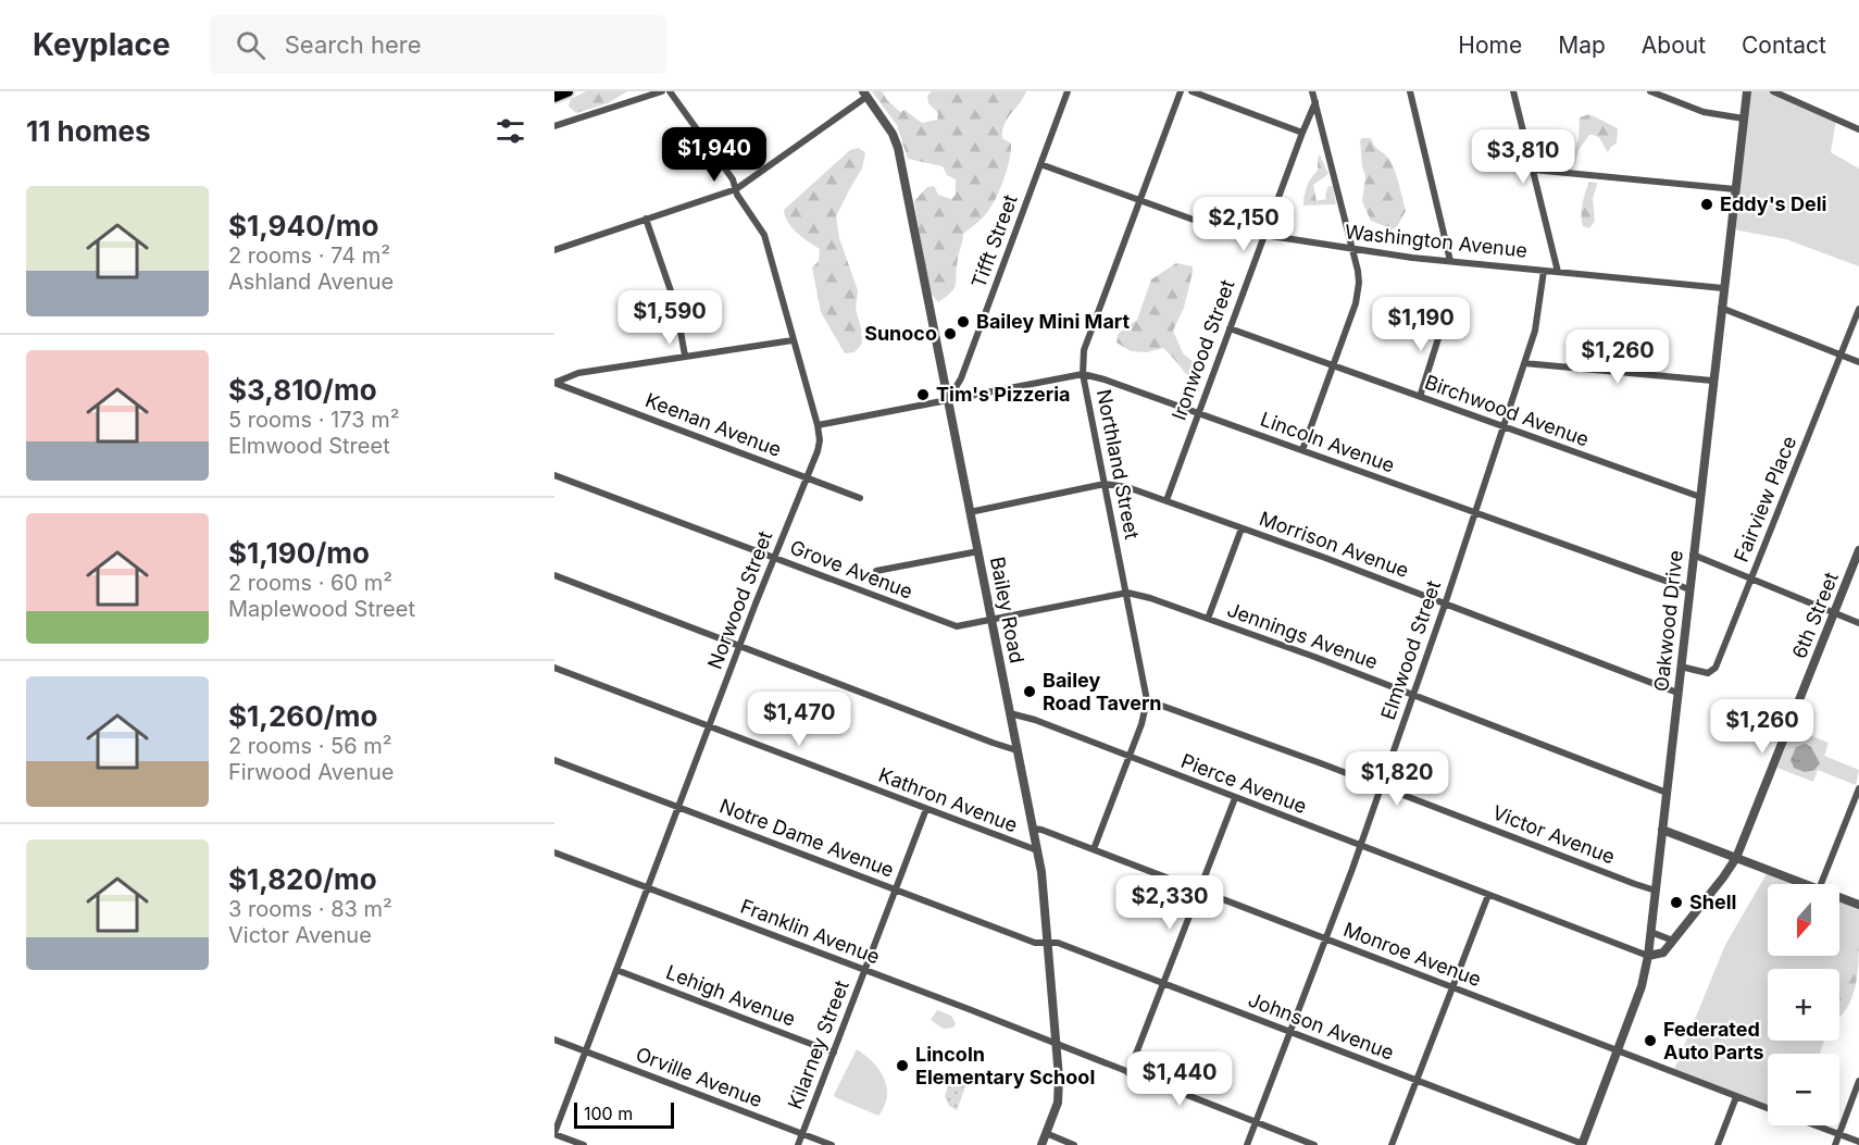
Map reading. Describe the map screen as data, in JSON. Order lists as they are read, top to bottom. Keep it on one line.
{"streets":{"street":["Tifft Street","Washington Avenue","Ironwood Street","Birchwood Avenue","Keenan Avenue","Lincoln Avenue","Northland Street","Fairview Place","Morrison Avenue","Grove Avenue","Norwood Street","Bailey Road","6th Street","Oakwood Drive","Jennings Avenue","Elmwood Street","Pierce Avenue","Kathron Avenue","Victor Avenue","Notre Dame Avenue","Franklin Avenue","Monroe Avenue","Lehigh Avenue","Johnson Avenue","Kilarney Street","Orville Avenue"]},"crossings":[["Tifft Street","Washington Avenue"],["Tifft Street","Lincoln Avenue"],["Tifft Street","Bailey Road"],["Washington Avenue","Ironwood Street"],["Washington Avenue","Northland Street"],["Washington Avenue","Oakwood Drive"],["Washington Avenue","Elmwood Street"],["Ironwood Street","Birchwood Avenue"],["Ironwood Street","Lincoln Avenue"],["Ironwood Street","Morrison Avenue"],["Birchwood Avenue","Oakwood Drive"],["Birchwood Avenue","Elmwood Street"],["Keenan Avenue","Norwood Street"],["Lincoln Avenue","Northland Street"],["Lincoln Avenue","Norwood Street"],["Lincoln Avenue","Bailey Road"],["Lincoln Avenue","Oakwood Drive"],["Lincoln Avenue","Elmwood Street"],["Northland Street","Morrison Avenue"],["Northland Street","Jennings Avenue"],["Northland Street","Pierce Avenue"],["Northland Street","Victor Avenue"],["Northland Street","Monroe Avenue"],["Fairview Place","Oakwood Drive"],["Morrison Avenue","Bailey Road"],["Morrison Avenue","Oakwood Drive"],["Morrison Avenue","Elmwood Street"],["Grove Avenue","Norwood Street"],["Grove Avenue","Bailey Road"],["Grove Avenue","Jennings Avenue"],["Norwood Street","Kathron Avenue"],["Norwood Street","Notre Dame Avenue"],["Norwood Street","Franklin Avenue"],["Norwood Street","Lehigh Avenue"],["Norwood Street","Orville Avenue"],["Bailey Road","Jennings Avenue"],["Bailey Road","Pierce Avenue"],["Bailey Road","Kathron Avenue"],["Bailey Road","Notre Dame Avenue"],["Bailey Road","Franklin Avenue"],["Bailey Road","Monroe Avenue"],["Bailey Road","Johnson Avenue"],["6th Street","Oakwood Drive"],["6th Street","Pierce Avenue"],["Oakwood Drive","Jennings Avenue"],["Oakwood Drive","Pierce Avenue"],["Oakwood Drive","Victor Avenue"],["Oakwood Drive","Monroe Avenue"],["Oakwood Drive","Johnson Avenue"],["Jennings Avenue","Elmwood Street"],["Elmwood Street","Pierce Avenue"],["Elmwood Street","Victor Avenue"],["Elmwood Street","Franklin Avenue"],["Elmwood Street","Monroe Avenue"],["Elmwood Street","Johnson Avenue"],["Kathron Avenue","Kilarney Street"],["Notre Dame Avenue","Johnson Avenue"],["Notre Dame Avenue","Kilarney Street"],["Franklin Avenue","Kilarney Street"],["Lehigh Avenue","Kilarney Street"],["Kilarney Street","Orville Avenue"]],"places":["Eddy's Deli","Bailey Mini Mart","Sunoco","Tim's Pizzeria","Bailey Road Tavern","Shell","Federated Auto Parts","Lincoln Elementary School"],"scale_bar":"100 m","north":"bottom","page":{"header":"Keyplace","search":"Search here","nav":["Home","Map","About","Contact"],"heading":"11 homes","price":["$1,940","$3,810","$2,150","$1,590","$1,190","$1,260","$1,470","$1,260","$1,820","$2,330","$1,440"],"list":[{"name":"$1,940/mo","note":"2 rooms · 74 m² · Ashland Avenue"},{"name":"$3,810/mo","note":"5 rooms · 173 m² · Elmwood Street"},{"name":"$1,190/mo","note":"2 rooms · 60 m² · Maplewood Street"},{"name":"$1,260/mo","note":"2 rooms · 56 m² · Firwood Avenue"},{"name":"$1,820/mo","note":"3 rooms · 83 m² · Victor Avenue"}],"map_buttons":["+","−"],"scale":"100 m"}}
